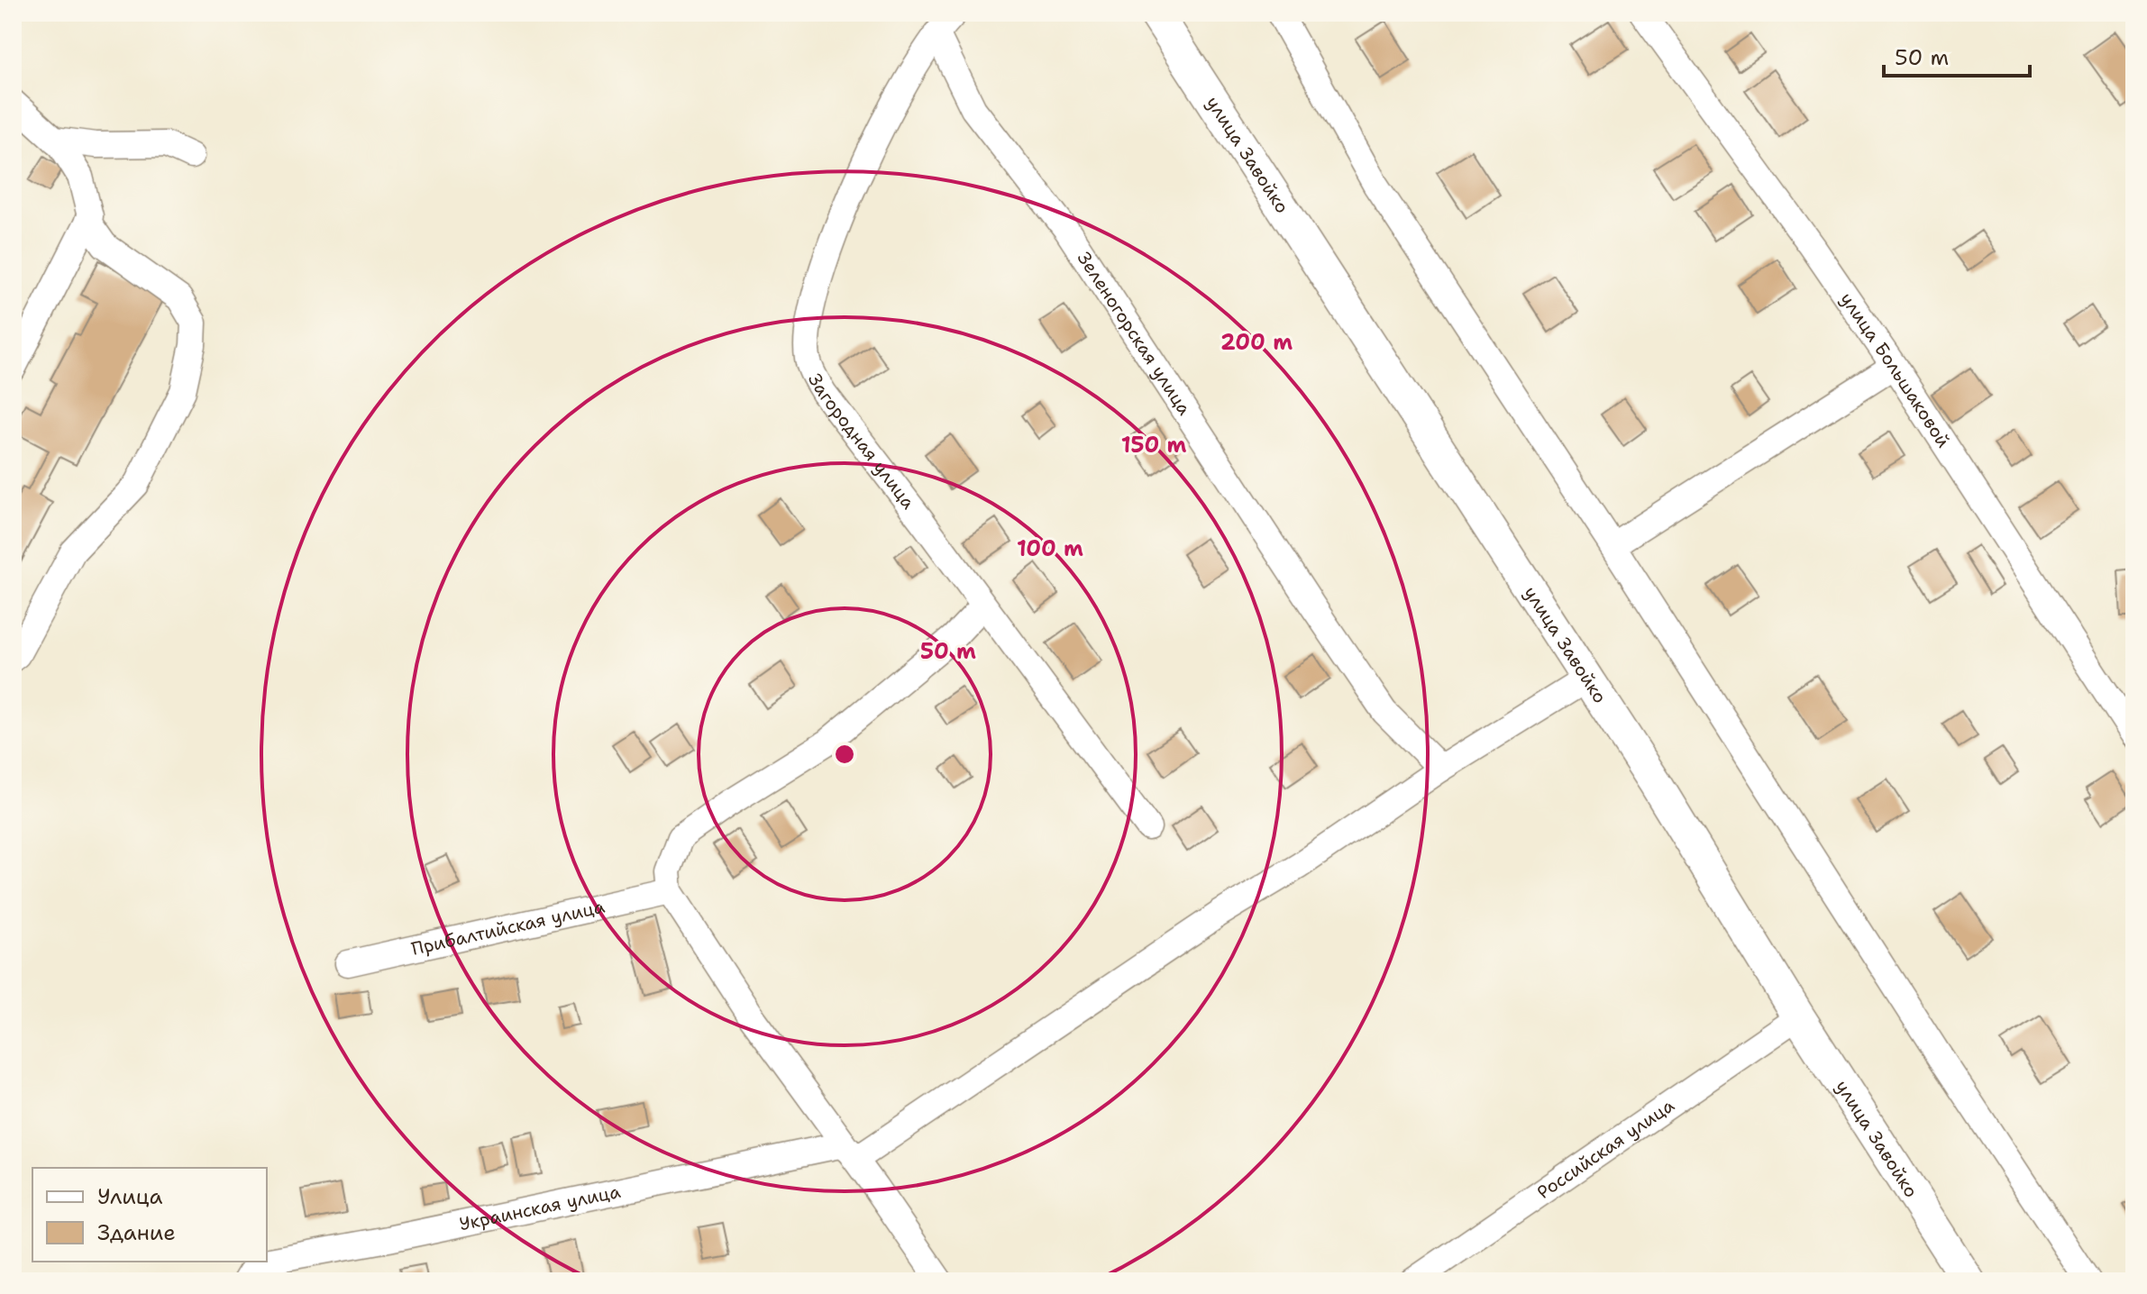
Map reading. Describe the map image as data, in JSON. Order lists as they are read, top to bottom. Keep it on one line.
{"streets":{"main road":["улица Завойко"],"street":["Зеленогорская улица","улица Большаковой","Загородная улица","Прибалтийская улица","Российская улица","Украинская улица"]},"crossings":[["улица Завойко","Российская улица"],["улица Завойко","Украинская улица"],["Зеленогорская улица","Загородная улица"],["Зеленогорская улица","Украинская улица"]],"legend":["Улица","Здание"],"scale_bar":"50 m","rings":["200 m","150 m","100 m","50 m"]}
